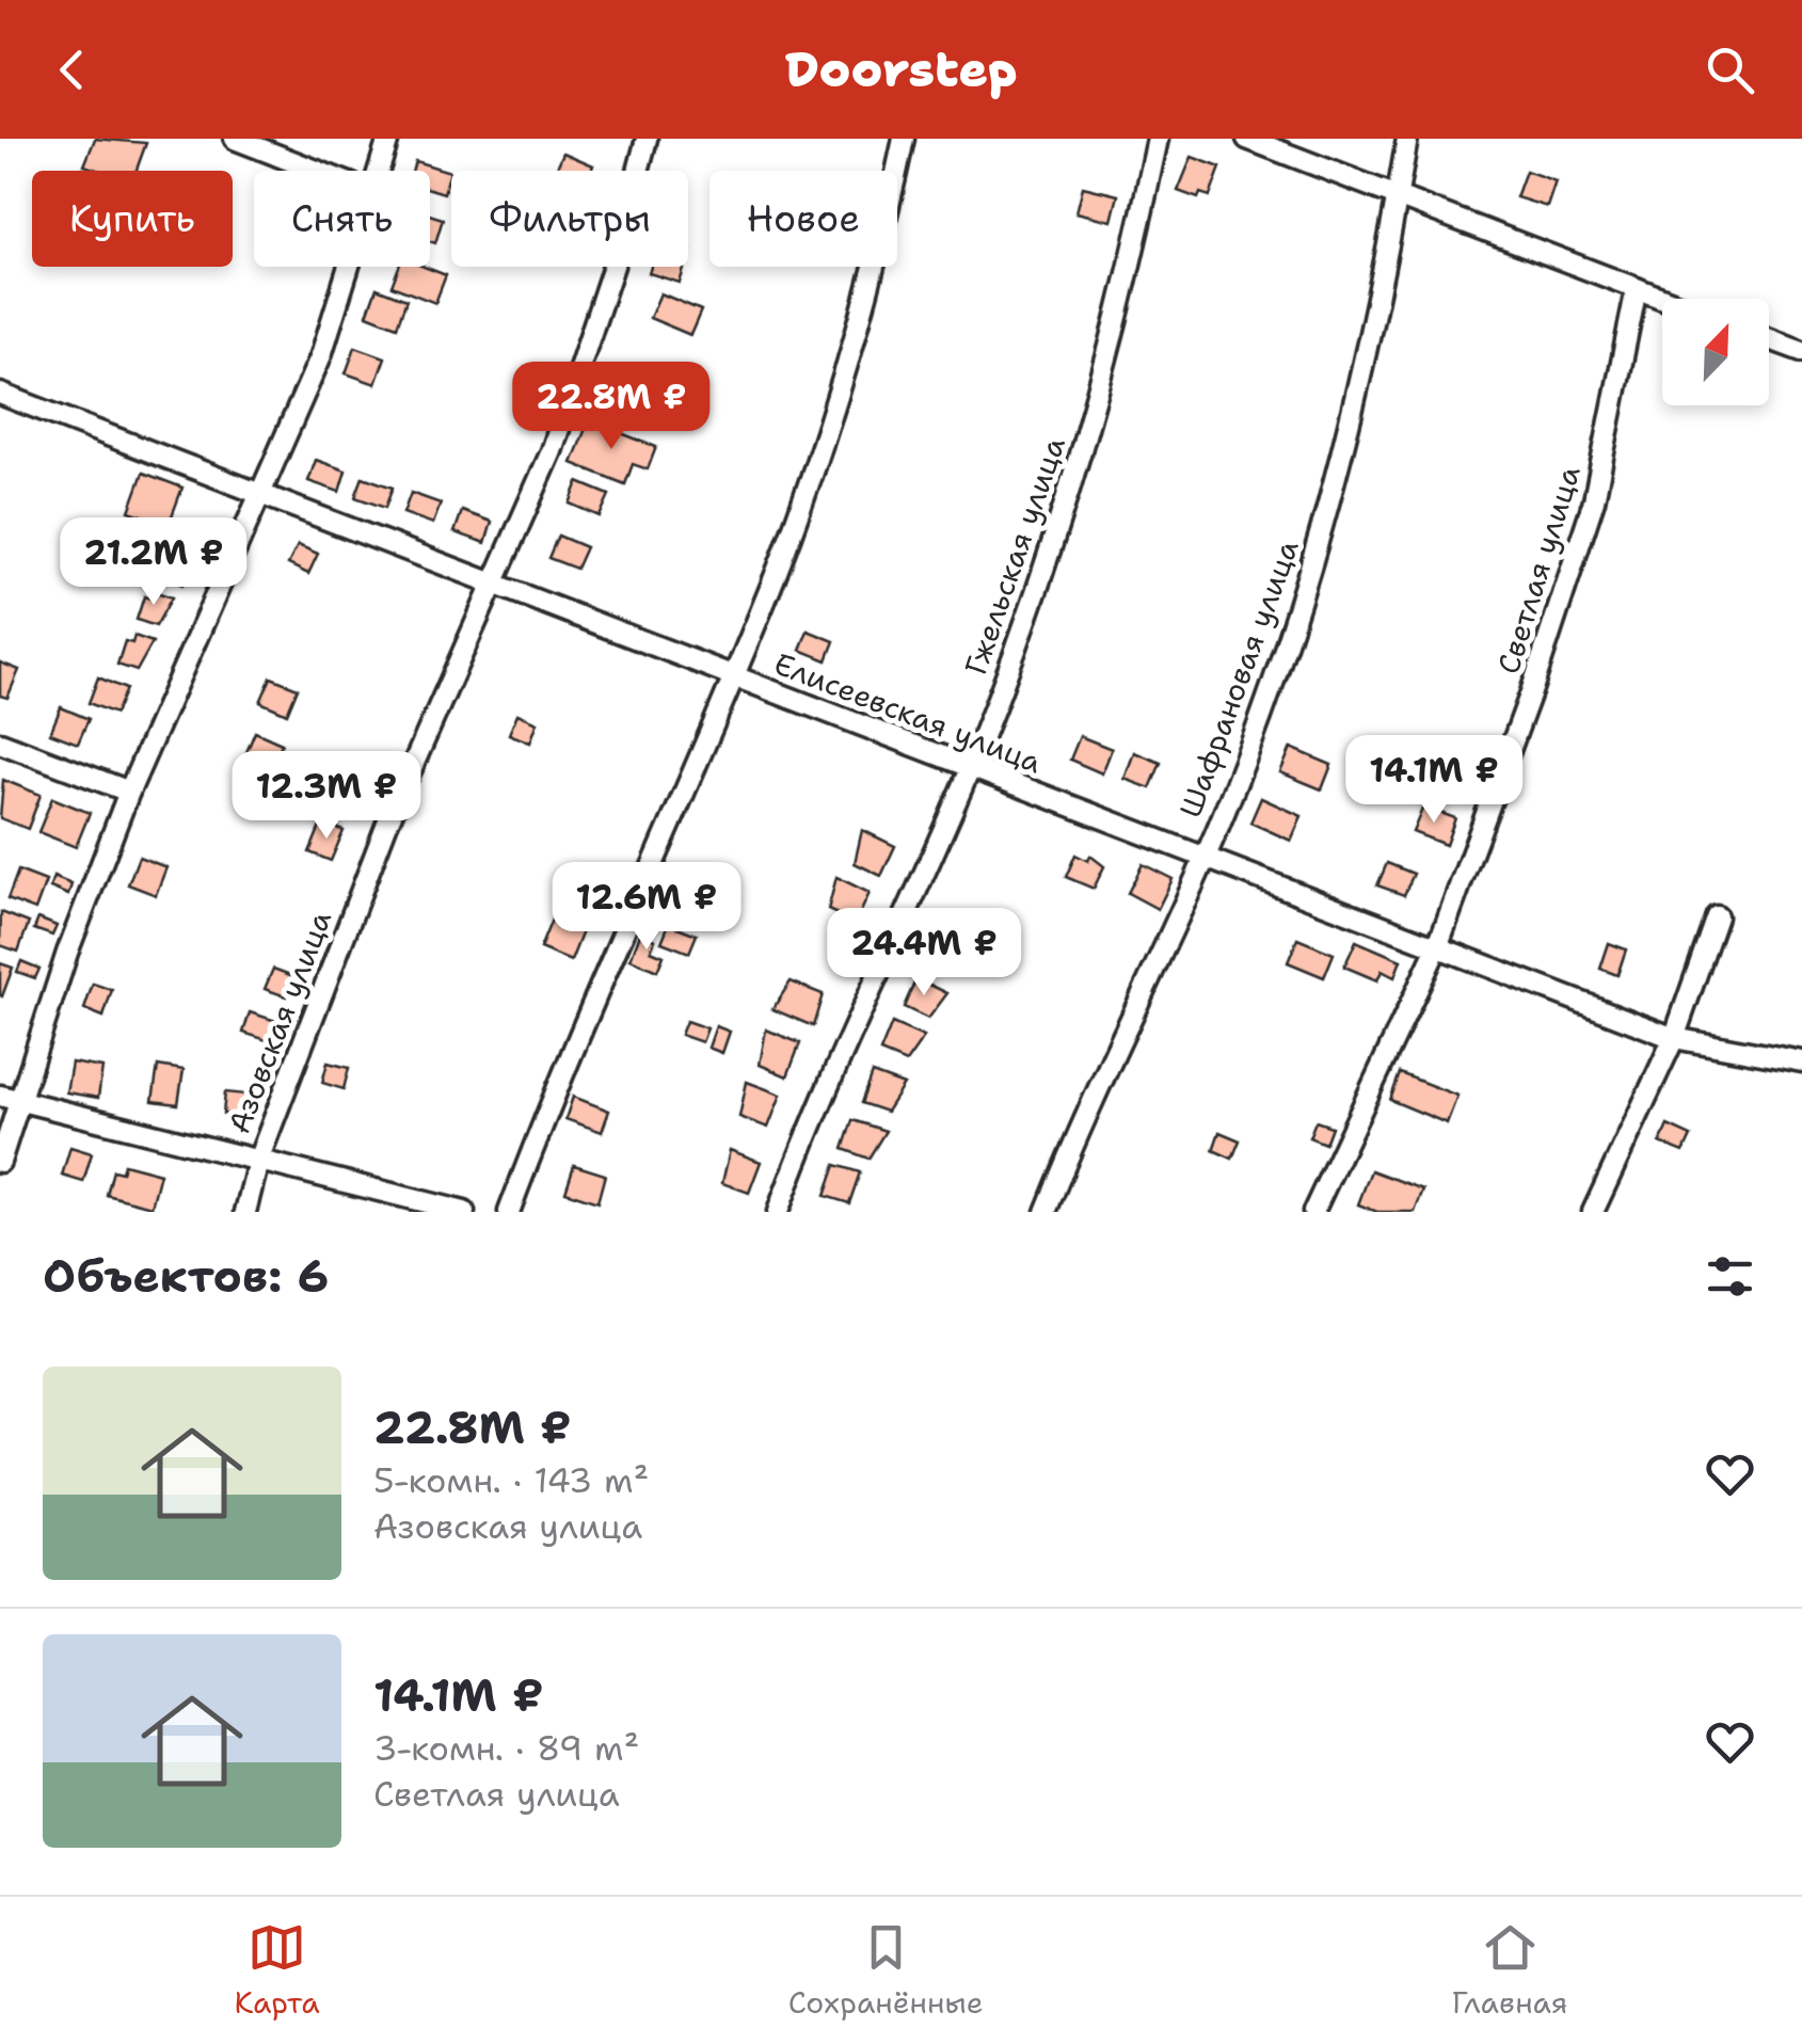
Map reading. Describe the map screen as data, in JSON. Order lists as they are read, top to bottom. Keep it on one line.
{"streets":{"street":["Гжельская улица","Светлая улица","Шафрановая улица","Елисеевская улица","Азовская улица"]},"crossings":[["Гжельская улица","Елисеевская улица"],["Светлая улица","Елисеевская улица"],["Шафрановая улица","Елисеевская улица"],["Елисеевская улица","Азовская улица"]],"north":"top right","page":{"header":"Doorstep","chip":["Купить","Снять","Фильтры","Новое"],"price":["22.8M ₽","21.2M ₽","14.1M ₽","12.3M ₽","12.6M ₽","24.4M ₽"],"heading":"Объектов: 6","list":[{"name":"22.8M ₽","note":"5-комн. · 143 m² · Азовская улица"},{"name":"14.1M ₽","note":"3-комн. · 89 m² · Светлая улица"}],"tabs":["Карта","Сохранённые","Главная"]}}
